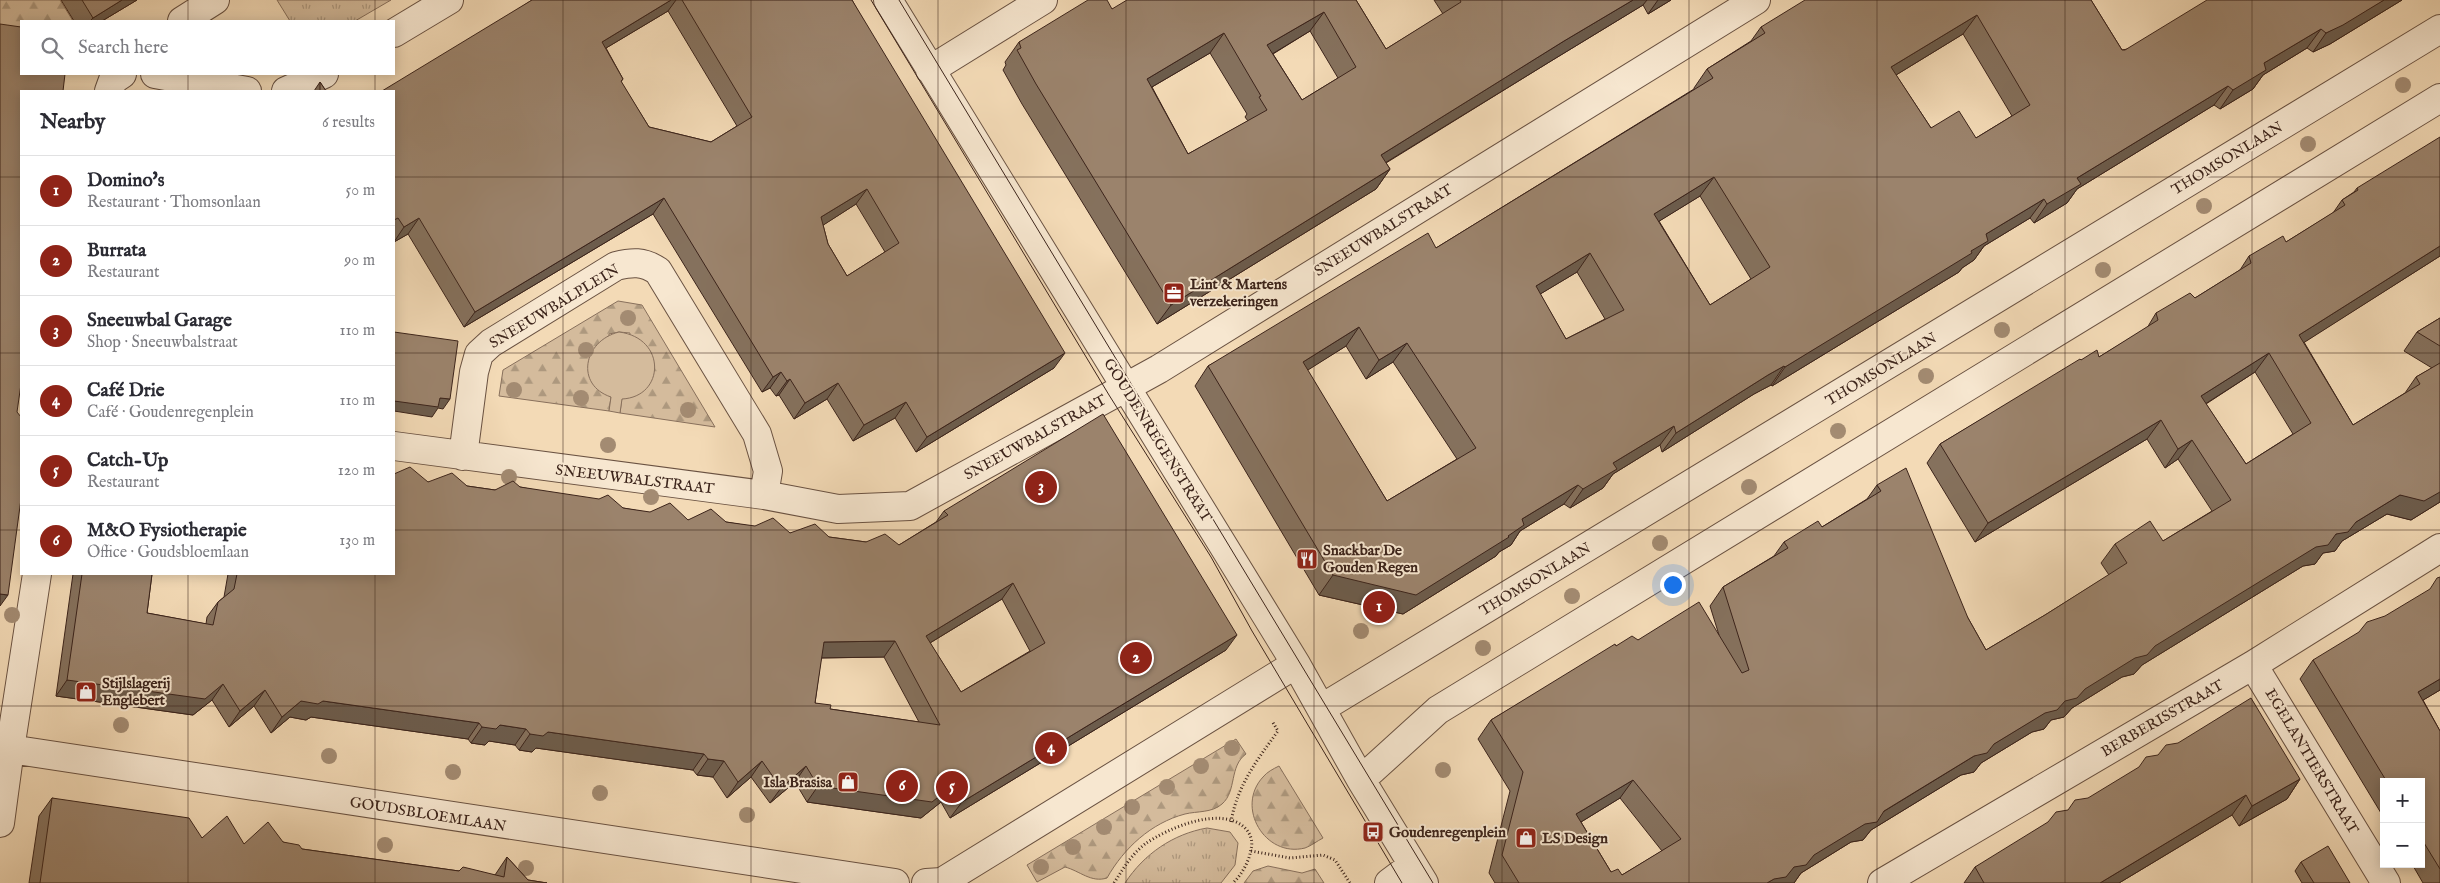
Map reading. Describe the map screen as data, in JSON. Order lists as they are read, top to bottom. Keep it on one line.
{"streets":{"street":["THOMSONLAAN","SNEEUWBALSTRAAT","SNEEUWBALPLEIN","GOUDENREGENSTRAAT","BERBERISSTRAAT","EGELANTIERSTRAAT","GOUDSBLOEMLAAN"]},"crossings":[["THOMSONLAAN","GOUDENREGENSTRAAT"],["SNEEUWBALSTRAAT","SNEEUWBALPLEIN"],["SNEEUWBALSTRAAT","GOUDENREGENSTRAAT"],["BERBERISSTRAAT","EGELANTIERSTRAAT"]],"places":{"office":["Lint & Martens verzekeringen"],"restaurant":["Snackbar De Gouden Regen"],"shop":["Stijlslagerij Englebert","Isla Brasisa","LS Design"],"bus stop":["Goudenregenplein"]},"page":{"search":"Search here","heading":["Nearby","6 results"],"list":[{"mark":"1","name":"Domino's","note":"Restaurant · Thomsonlaan","value":"50 m"},{"mark":"2","name":"Burrata","note":"Restaurant","value":"90 m"},{"mark":"3","name":"Sneeuwbal Garage","note":"Shop · Sneeuwbalstraat","value":"110 m"},{"mark":"4","name":"Café Drie","note":"Café · Goudenregenplein","value":"110 m"},{"mark":"5","name":"Catch-Up","note":"Restaurant","value":"120 m"},{"mark":"6","name":"M&O Fysiotherapie","note":"Office · Goudsbloemlaan","value":"130 m"}],"pins":["3","1","2","4","6","5"],"map_buttons":["+","−"]}}
